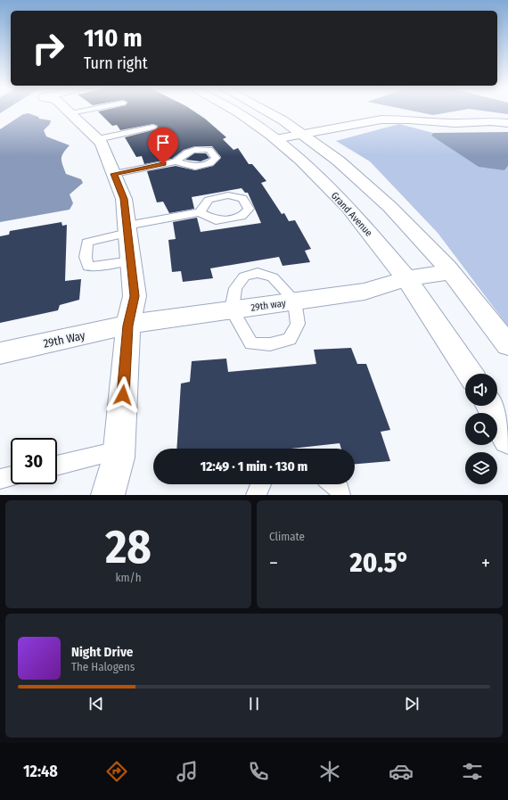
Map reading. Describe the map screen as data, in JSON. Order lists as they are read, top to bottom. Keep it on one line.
{"streets":{"street":["Grand Avenue","29th way","29th Way"]},"crossings":[["Grand Avenue","29th way"],["29th way","29th Way"]],"page":{"turn":["110 m","Turn right"],"limit":"30","trip":"12:49 · 1 min · 130 m","tile":[["28","km/h"],"Climate"],"heat":["−","20.5°","+"],"song":["Night Drive","The Halogens"],"tabs":"12:48"}}
